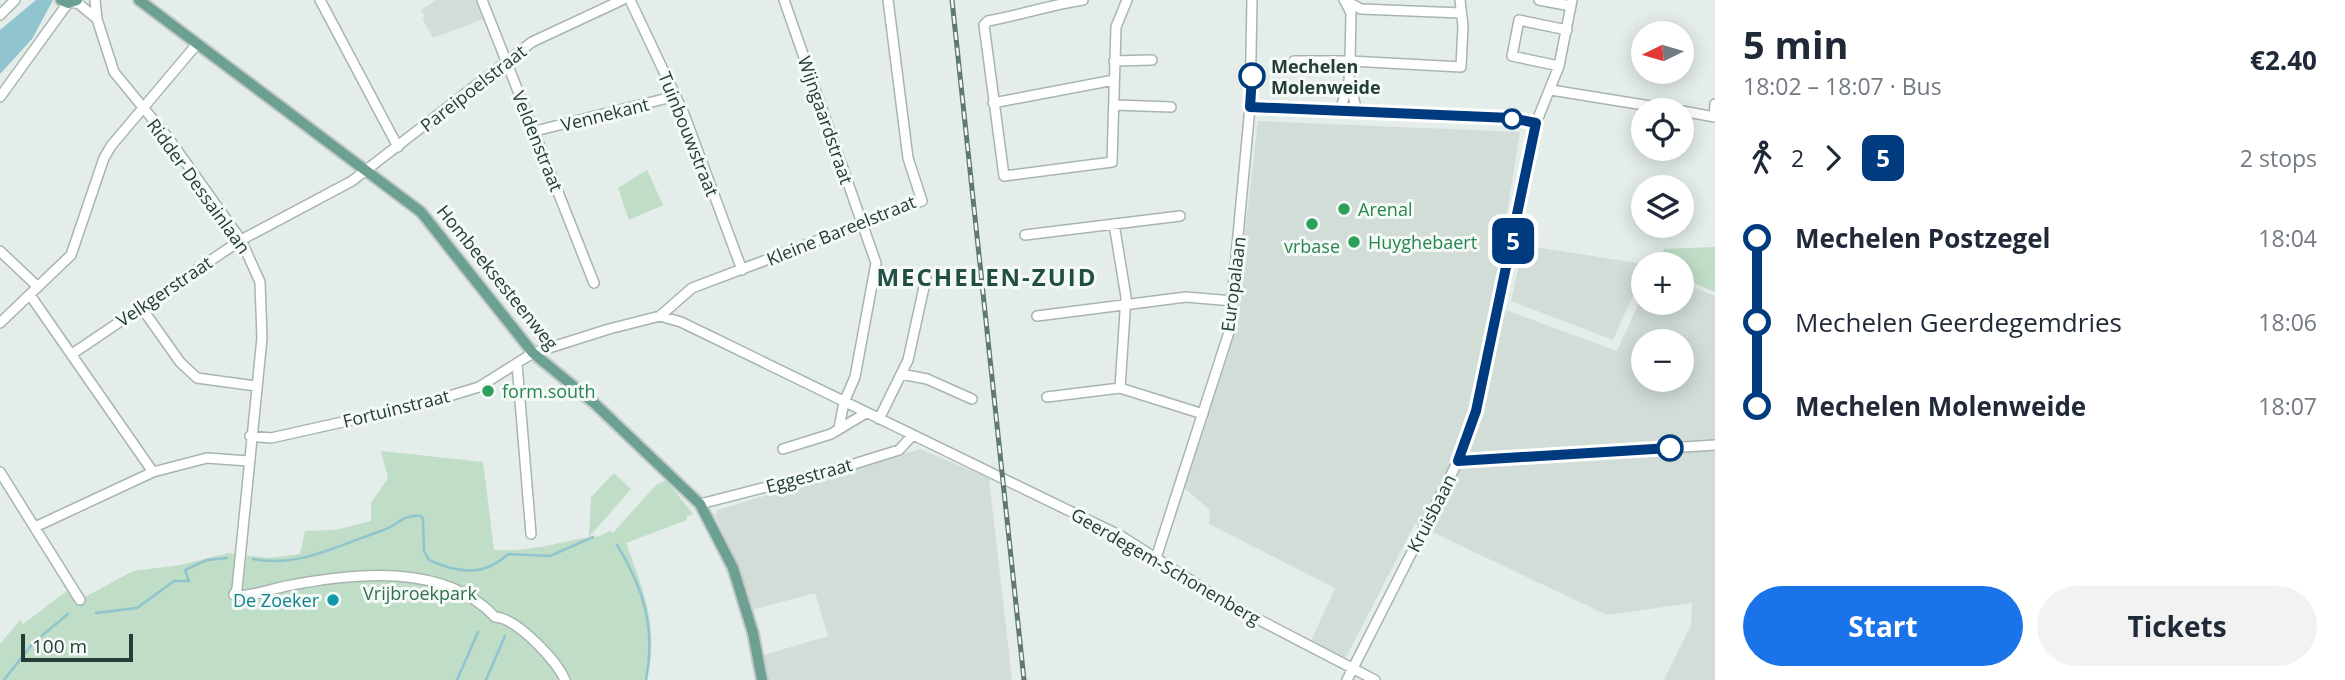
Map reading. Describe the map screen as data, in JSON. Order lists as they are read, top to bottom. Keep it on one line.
{"streets":{"main road":["Hombeeksesteenweg"],"street":["Pareipoelstraat","Vennekant","Wijngaardstraat","Tuinbouwstraat","Veldenstraat","Ridder Dessainlaan","Kleine Bareelstraat","Europalaan","Velkgerstraat","Fortuinstraat","Eggestraat","Kruisbaan","Geerdegem-Schonenberg"]},"crossings":[["Pareipoelstraat","Veldenstraat"],["Pareipoelstraat","Hombeeksesteenweg"],["Pareipoelstraat","Velkgerstraat"],["Vennekant","Tuinbouwstraat"],["Vennekant","Veldenstraat"],["Wijngaardstraat","Kleine Bareelstraat"],["Wijngaardstraat","Geerdegem-Schonenberg"],["Tuinbouwstraat","Kleine Bareelstraat"],["Ridder Dessainlaan","Velkgerstraat"],["Ridder Dessainlaan","Fortuinstraat"],["Kleine Bareelstraat","Geerdegem-Schonenberg"],["Hombeeksesteenweg","Velkgerstraat"],["Hombeeksesteenweg","Fortuinstraat"],["Hombeeksesteenweg","Eggestraat"],["Europalaan","Geerdegem-Schonenberg"],["Eggestraat","Geerdegem-Schonenberg"],["Kruisbaan","Geerdegem-Schonenberg"]],"districts":["MECHELEN-ZUID"],"parks":["Vrijbroekpark"],"places":["Mechelen Molenweide","Arenal","vrbase","Huyghebaert","form.south","De Zoeker"],"lines":["bus line 5"],"scale_bar":"100 m","north":"left","page":{"on_map":"5","heading":["5 min","18:02 – 18:07 · Bus","€2.40"],"map_buttons":["+","−"],"legs":["2","5","2 stops"],"list":[{"name":"Mechelen Postzegel","value":"18:04"},{"name":"Mechelen Geerdegemdries","value":"18:06"},{"name":"Mechelen Molenweide","value":"18:07"}],"buttons":["Start","Tickets"],"scale":"100 m"}}
